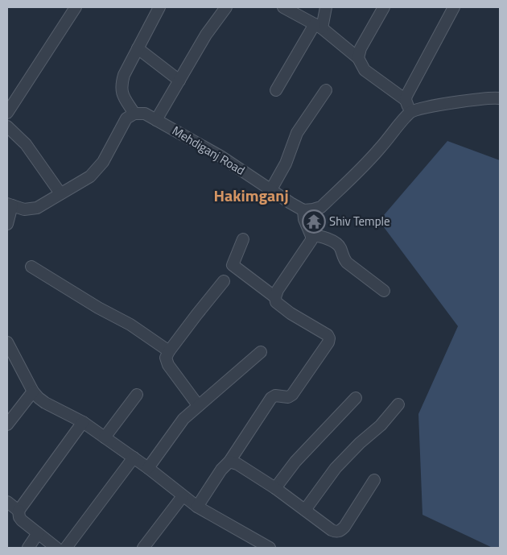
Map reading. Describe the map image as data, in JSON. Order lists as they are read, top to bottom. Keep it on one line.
{"streets":{"street":["Mehdiganj Road"]},"districts":["Hakimganj"],"places":{"temple":["Shiv Temple"]}}
